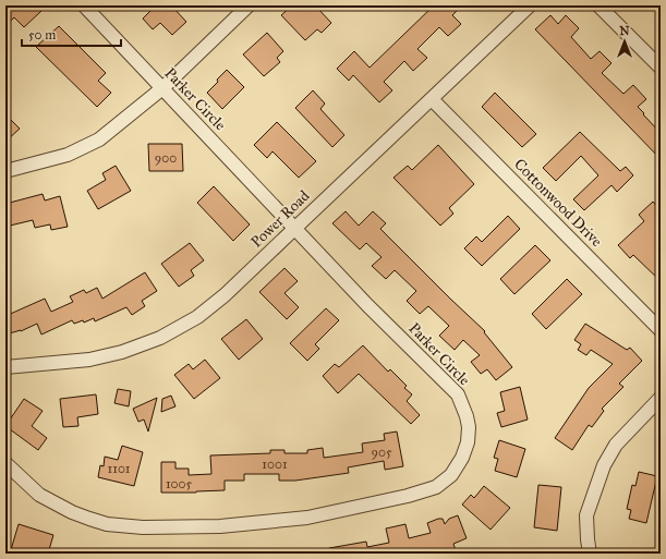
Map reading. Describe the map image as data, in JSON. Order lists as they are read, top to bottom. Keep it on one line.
{"streets":{"street":["Parker Circle","Cottonwood Drive","Power Road"]},"crossings":[["Parker Circle","Power Road"],["Cottonwood Drive","Power Road"]],"house_numbers":["900","905","1001","1101","1005"],"scale_bar":"50 m","north":"top"}
